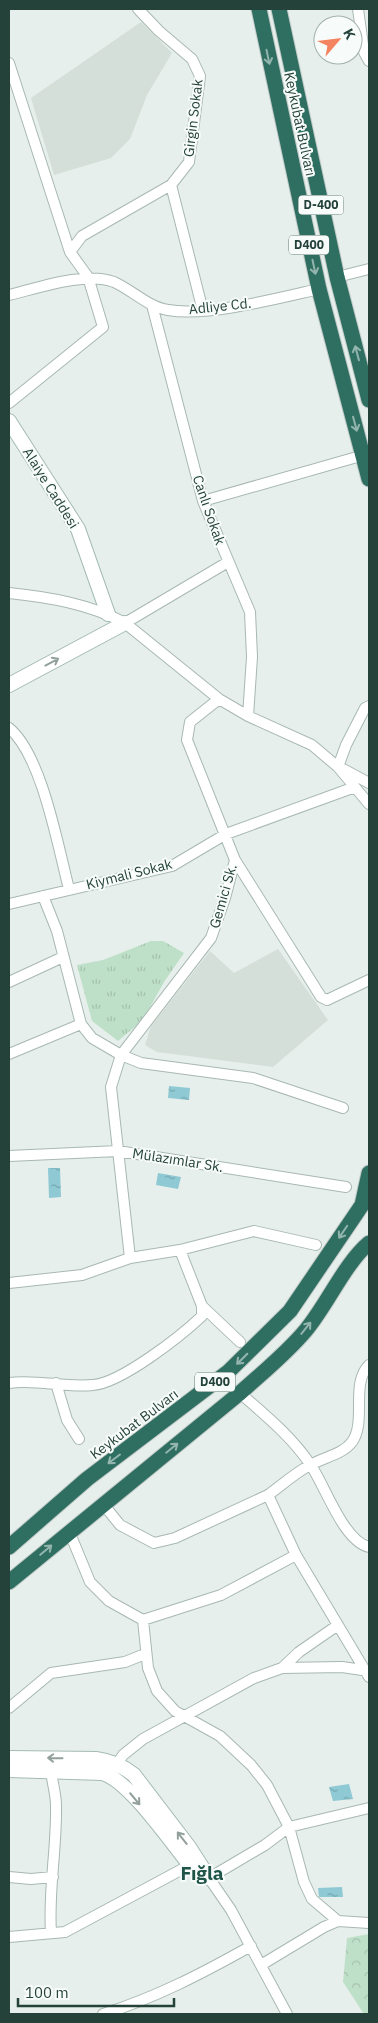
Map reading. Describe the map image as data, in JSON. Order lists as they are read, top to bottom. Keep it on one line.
{"streets":{"highway":["Keykubat Bulvarı","D-400","D400"],"street":["Girgin Sokak","Adliye Cd.","Alaiye Caddesi","Canlı Sokak","Kiymali Sokak","Gemici Sk.","Mülazımlar Sk."]},"crossings":[["Keykubat Bulvarı","Adliye Cd."],["Adliye Cd.","Canlı Sokak"],["Kiymali Sokak","Gemici Sk."]],"districts":["Fığla"],"scale_bar":"100 m","north":"top right"}
